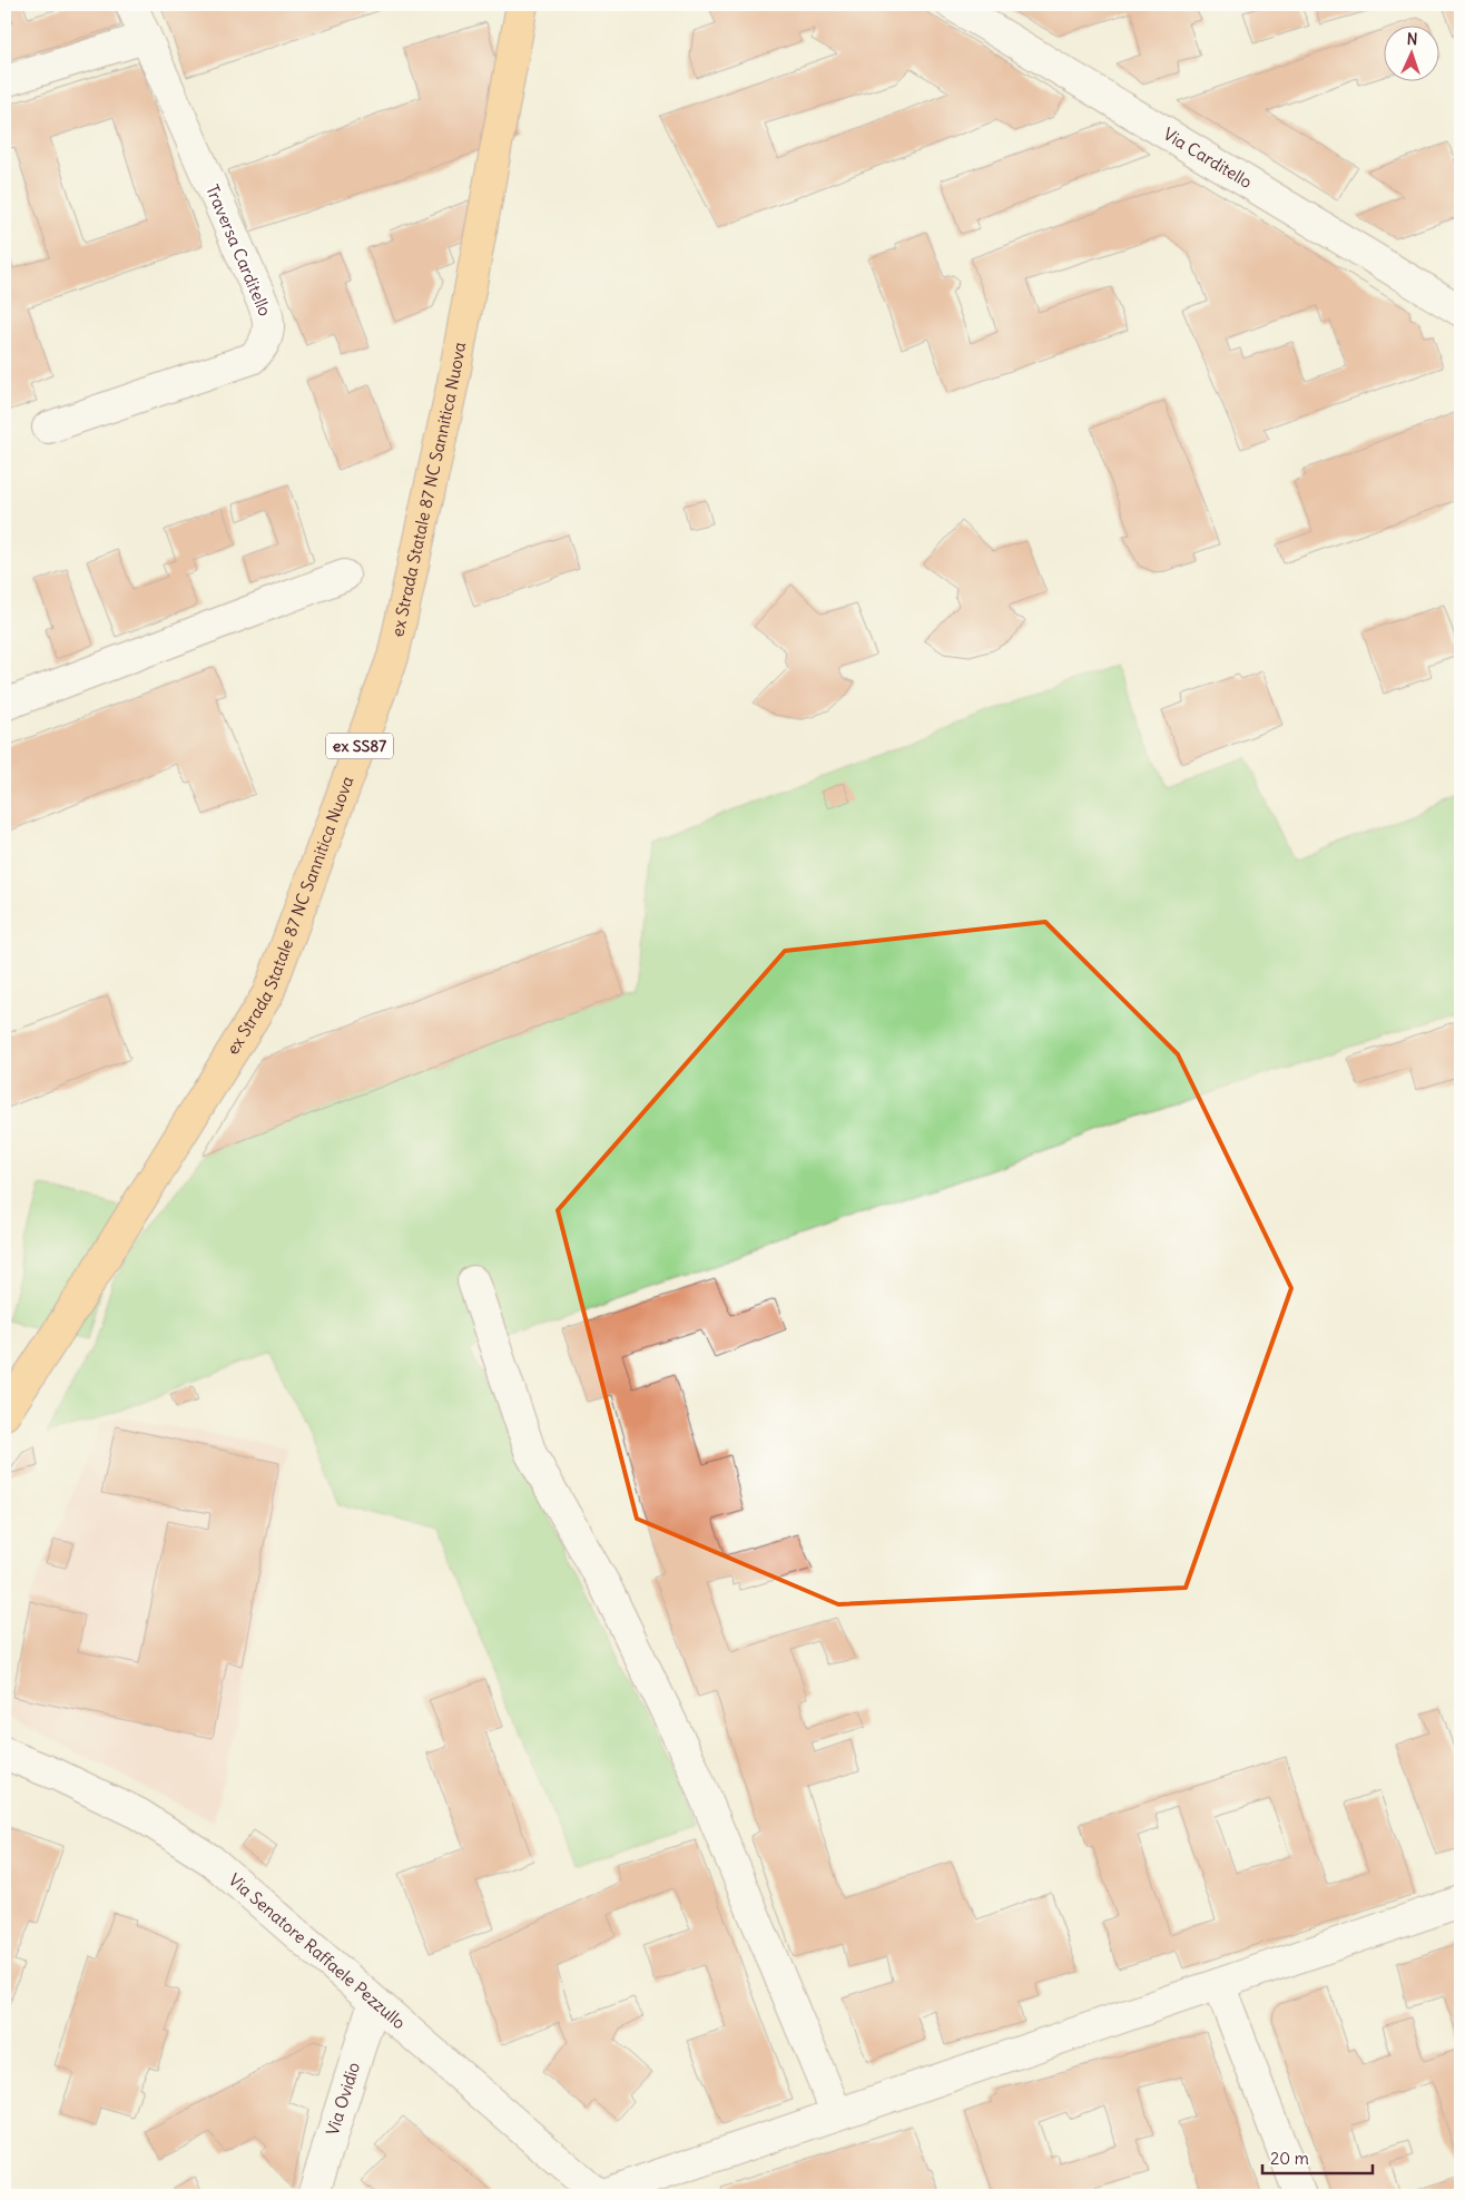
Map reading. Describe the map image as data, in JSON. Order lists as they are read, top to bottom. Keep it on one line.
{"streets":{"highway":["ex Strada Statale 87 NC Sannitica Nuova","ex SS87"],"street":["Via Carditello","Traversa Carditello","Via Senatore Raffaele Pezzullo","Via Ovidio"]},"crossings":[["Via Senatore Raffaele Pezzullo","Via Ovidio"]],"scale_bar":"20 m","north":"top"}
